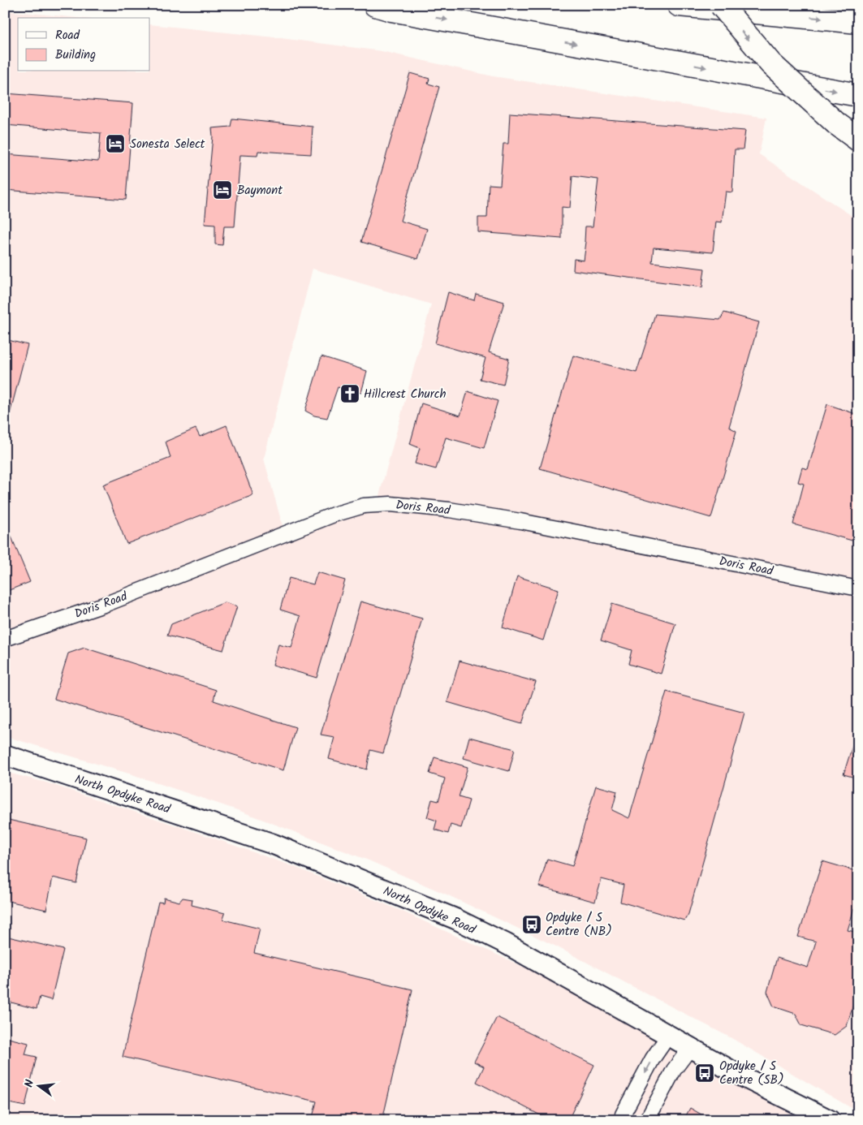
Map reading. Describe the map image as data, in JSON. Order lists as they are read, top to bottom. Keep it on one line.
{"streets":{"main road":["North Opdyke Road"],"street":["Doris Road"]},"places":{"hotel":["Sonesta Select","Baymont"],"church":["Hillcrest Church"],"bus stop":["Opdyke / S Centre (NB)","Opdyke / S Centre (SB)"]},"legend":["Road","Building"],"north":"left"}
